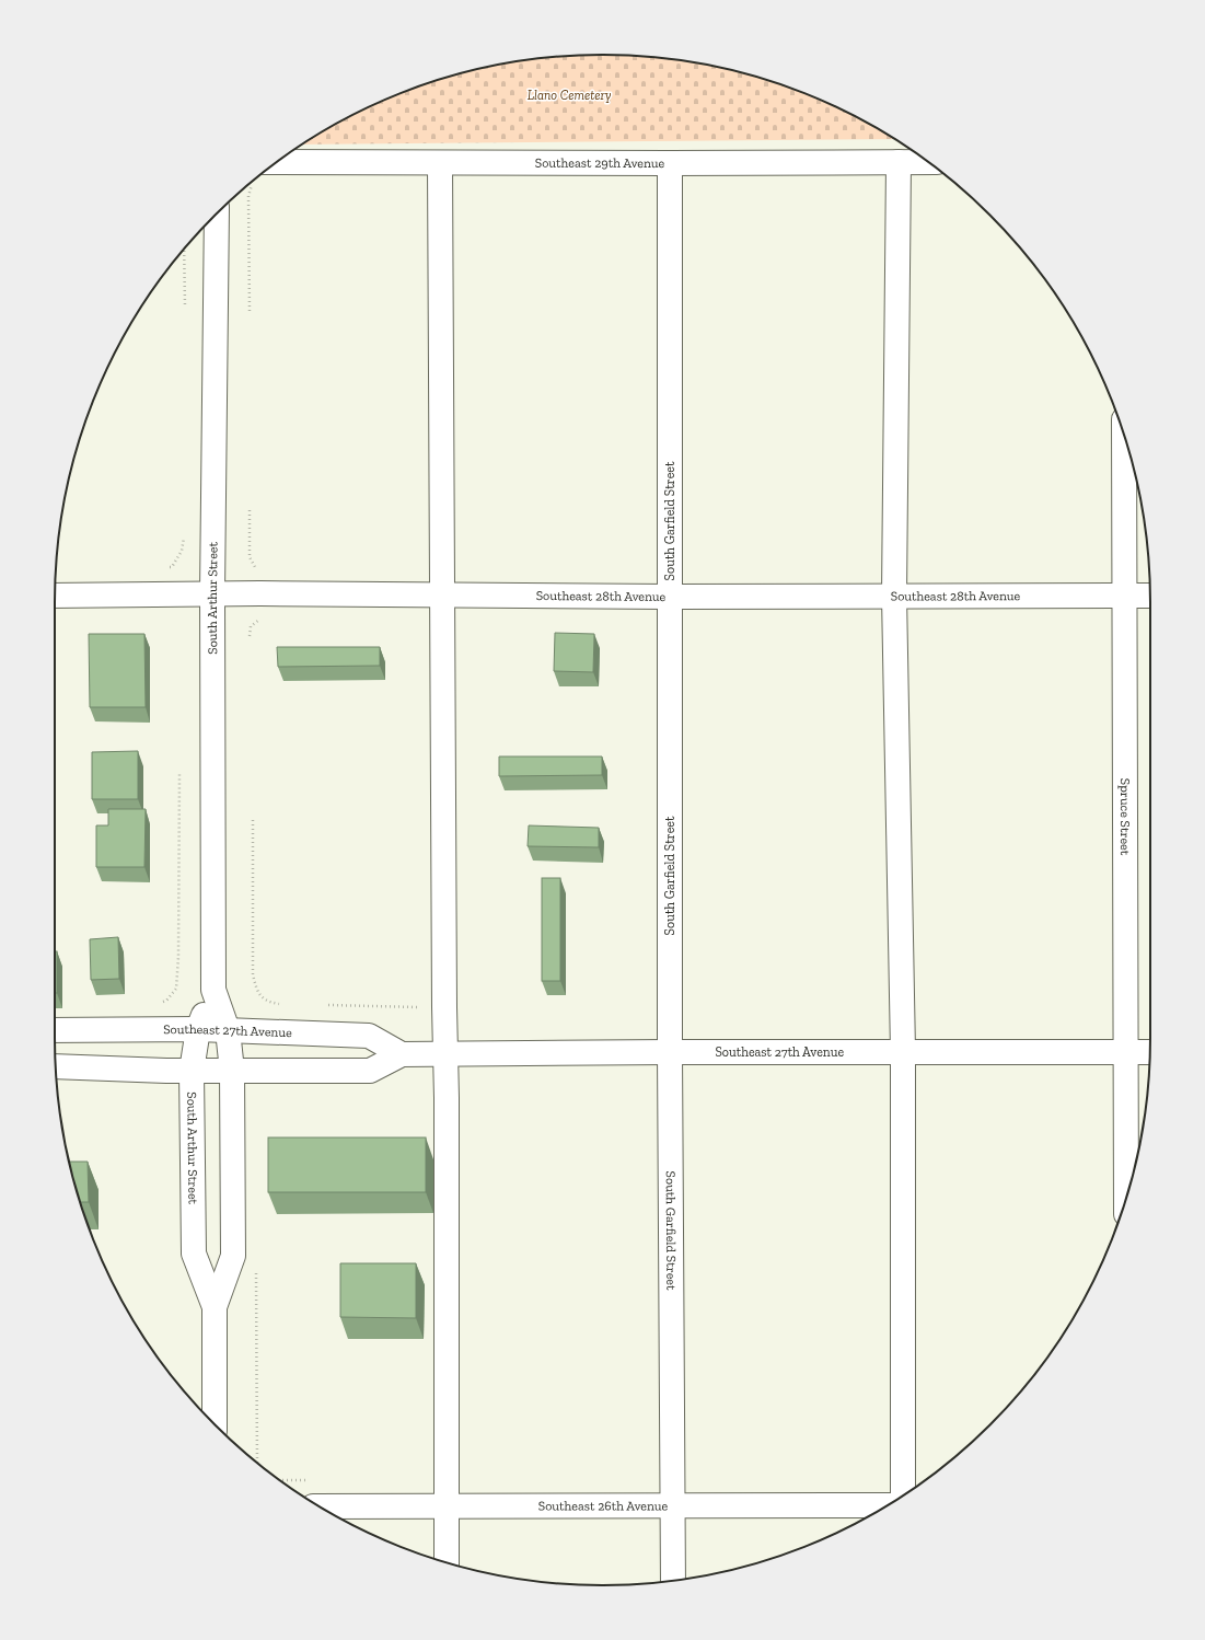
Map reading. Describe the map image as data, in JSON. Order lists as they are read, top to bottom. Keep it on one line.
{"streets":{"street":["Southeast 29th Avenue","South Garfield Street","Southeast 28th Avenue","South Arthur Street","Spruce Street","Southeast 27th Avenue","Southeast 26th Avenue"]},"crossings":[["Southeast 29th Avenue","South Garfield Street"],["South Garfield Street","Southeast 28th Avenue"],["South Garfield Street","Southeast 27th Avenue"],["South Garfield Street","Southeast 26th Avenue"],["Southeast 28th Avenue","South Arthur Street"],["Southeast 28th Avenue","Spruce Street"],["South Arthur Street","Southeast 27th Avenue"],["Spruce Street","Southeast 27th Avenue"]],"parks":["Llano Cemetery"]}
